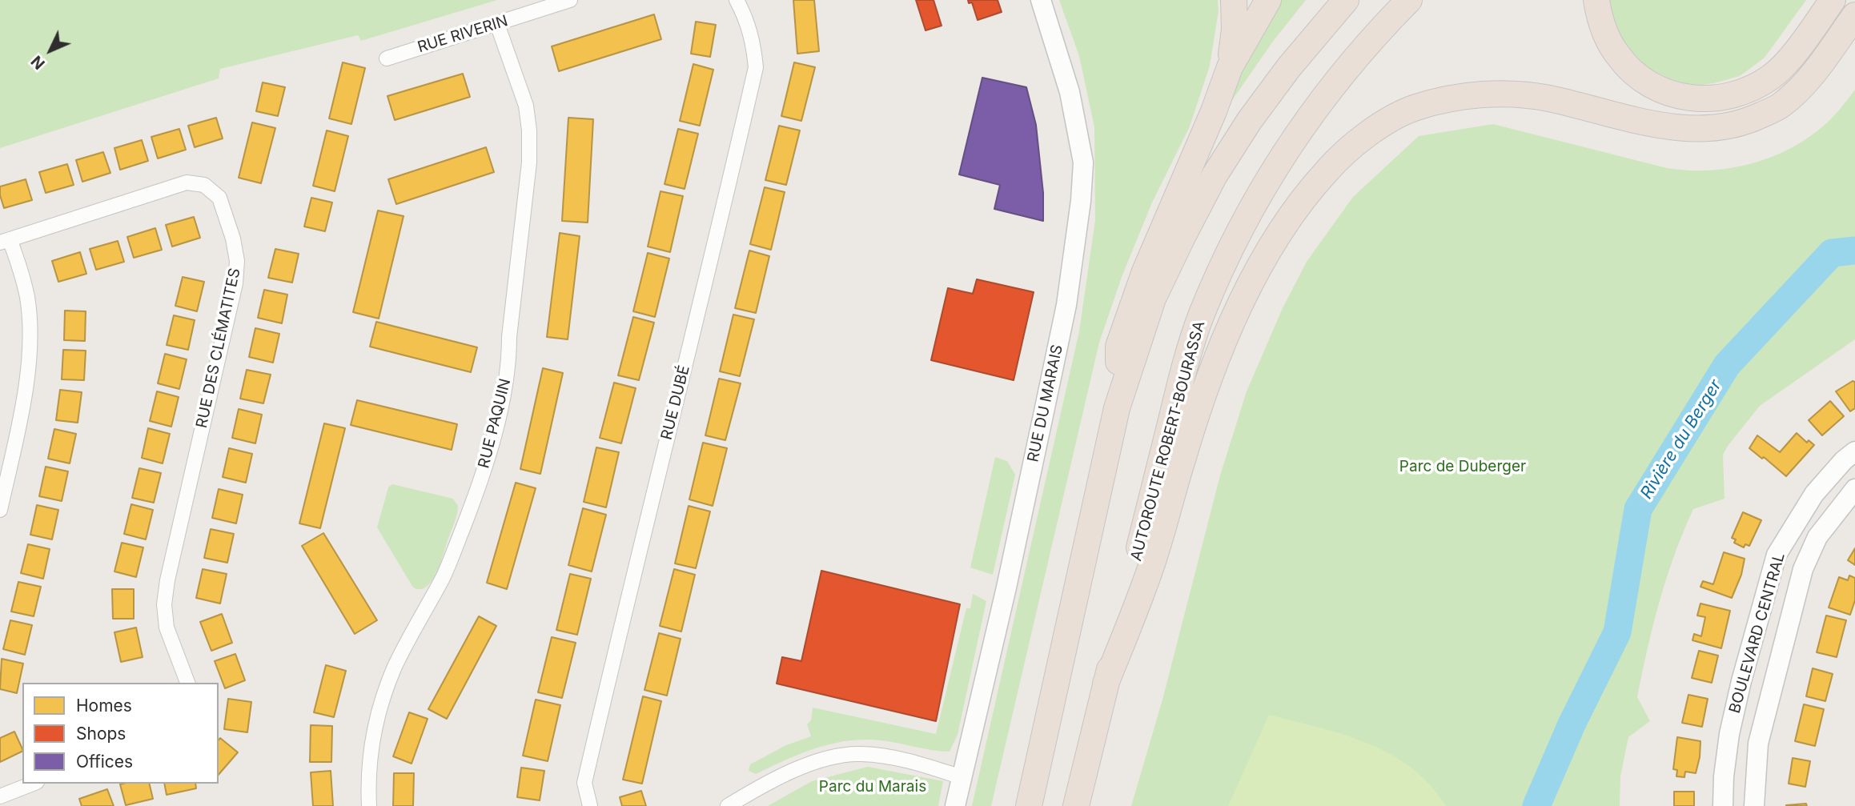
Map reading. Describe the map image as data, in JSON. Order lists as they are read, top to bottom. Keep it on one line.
{"streets":{"highway":["AUTOROUTE ROBERT-BOURASSA"],"street":["RUE RIVERIN","RUE DES CLÉMATITES","RUE DUBÉ","RUE DU MARAIS","RUE PAQUIN","BOULEVARD CENTRAL"]},"crossings":[["RUE RIVERIN","RUE PAQUIN"]],"water":["Rivière du Berger"],"parks":["Parc de Duberger","Parc du Marais"],"legend":["Homes","Shops","Offices"],"north":"bottom left"}
